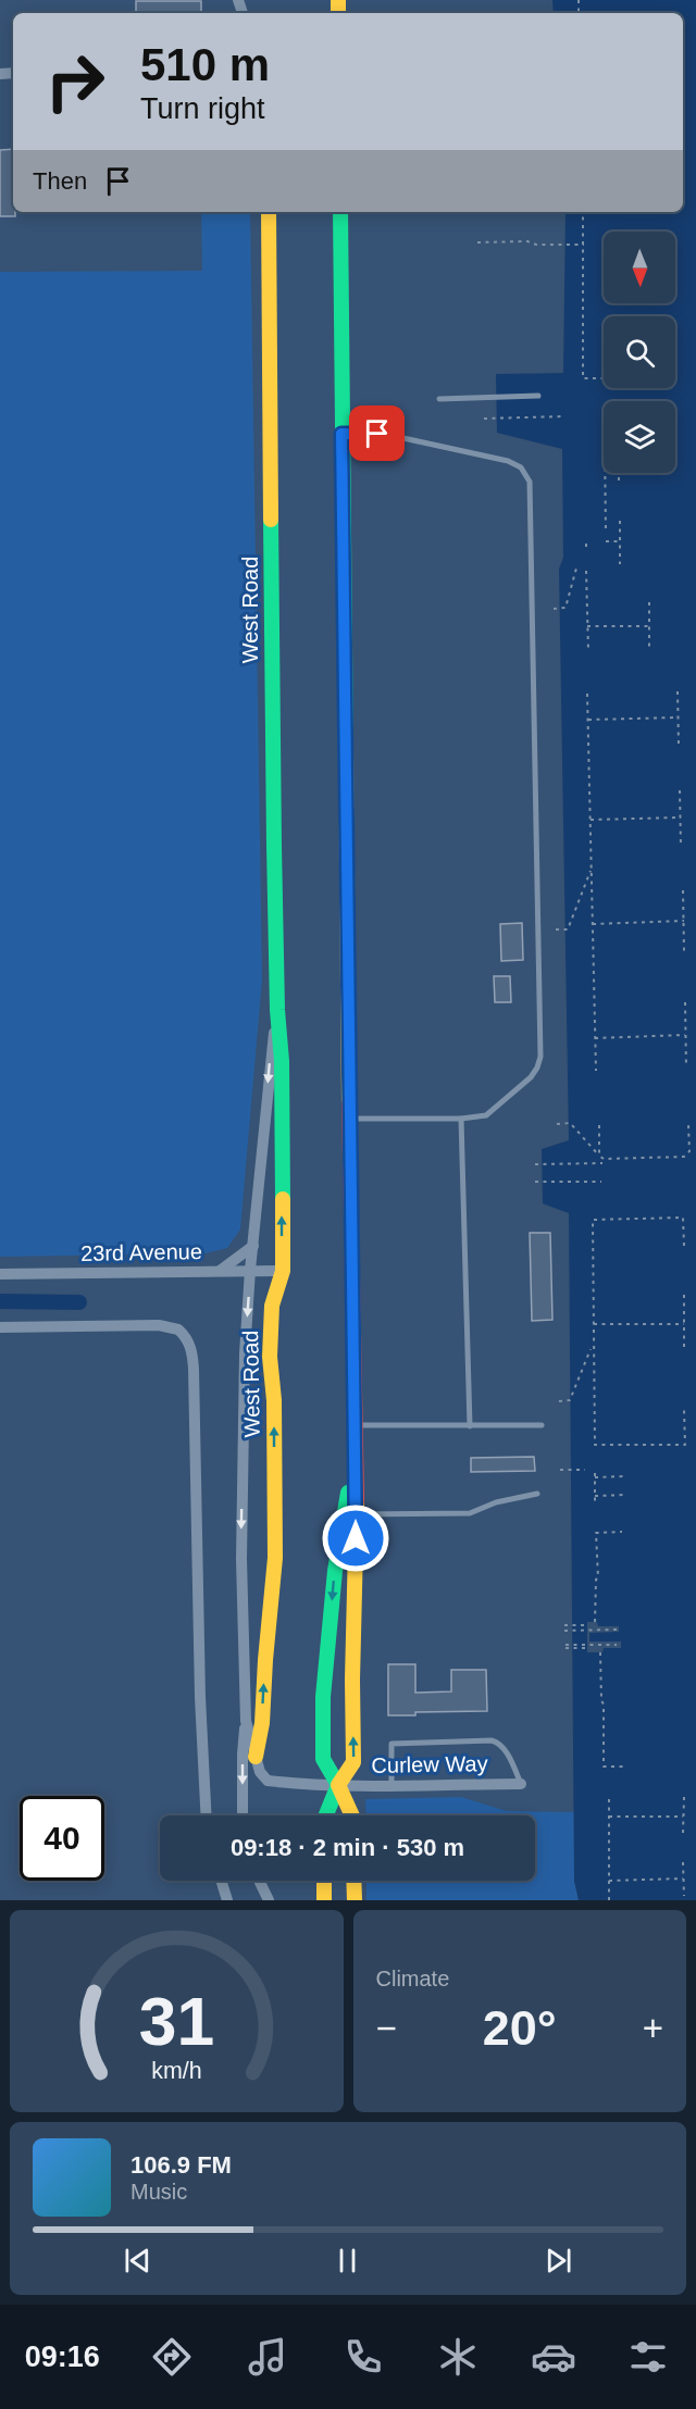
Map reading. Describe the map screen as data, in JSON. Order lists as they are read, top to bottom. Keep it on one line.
{"streets":{"street":["West Road","23rd Avenue","Curlew Way"]},"crossings":[["West Road","23rd Avenue"],["West Road","Curlew Way"]],"north":"bottom","page":{"turn":["510 m","Turn right"],"then":"Then","limit":"40","trip":"09:18 · 2 min · 530 m","tile":"Climate","heat":["−","20°","+"],"song":["106.9 FM","Music"],"tabs":"09:16","gauge":["31","km/h"]}}
